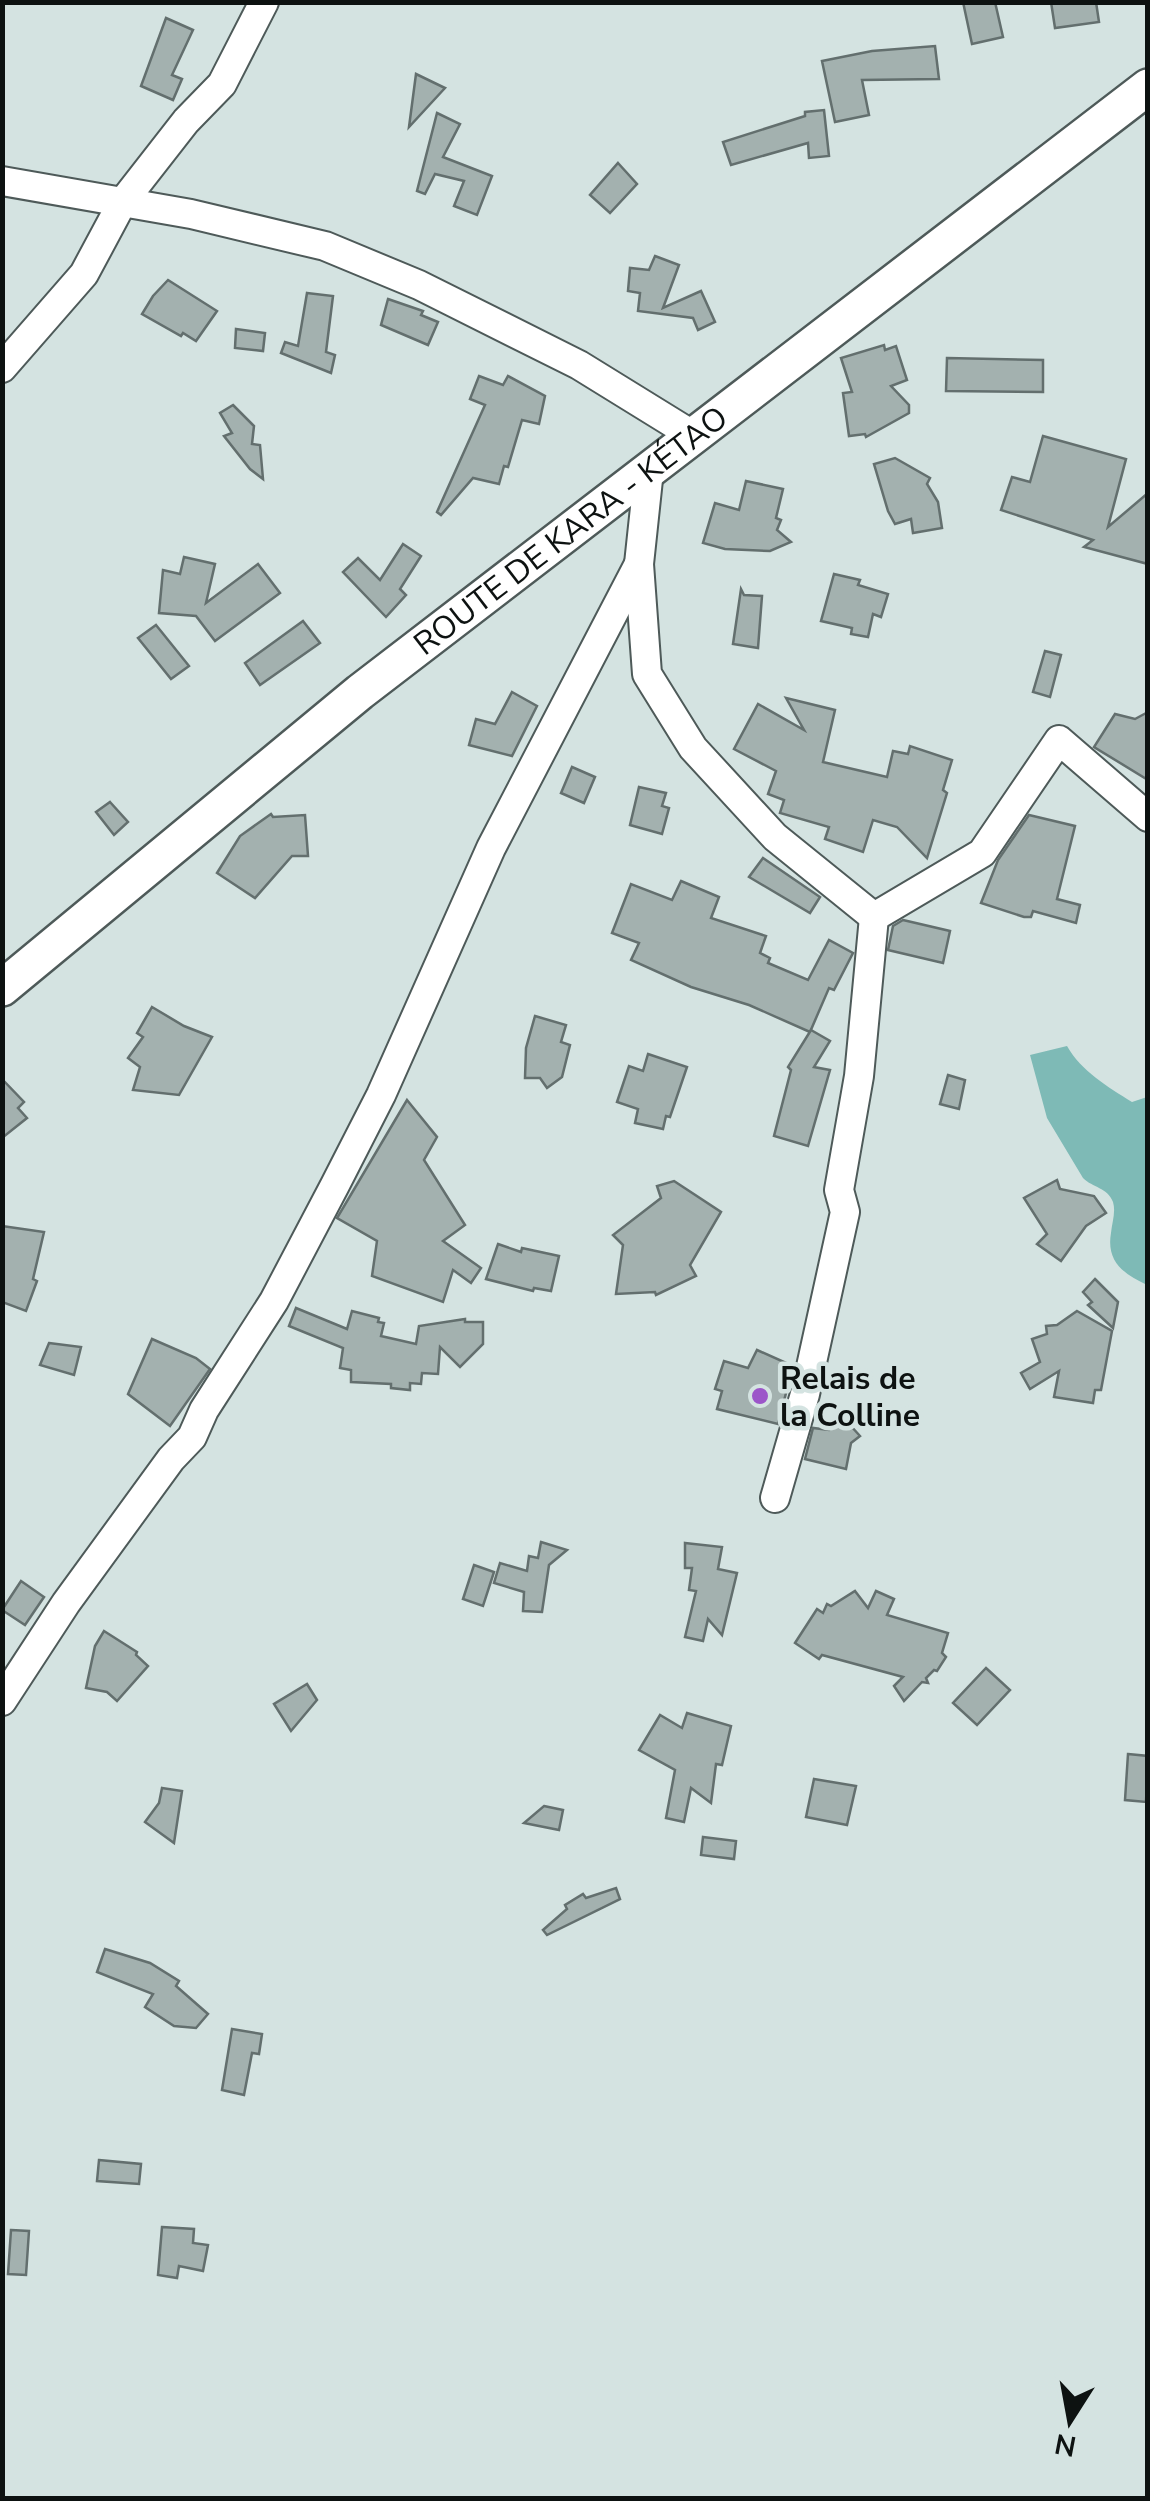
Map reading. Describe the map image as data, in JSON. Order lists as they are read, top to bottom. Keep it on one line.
{"streets":{"main road":["ROUTE DE KARA - KÉTAO"]},"places":["Relais de la Colline"],"north":"bottom"}
